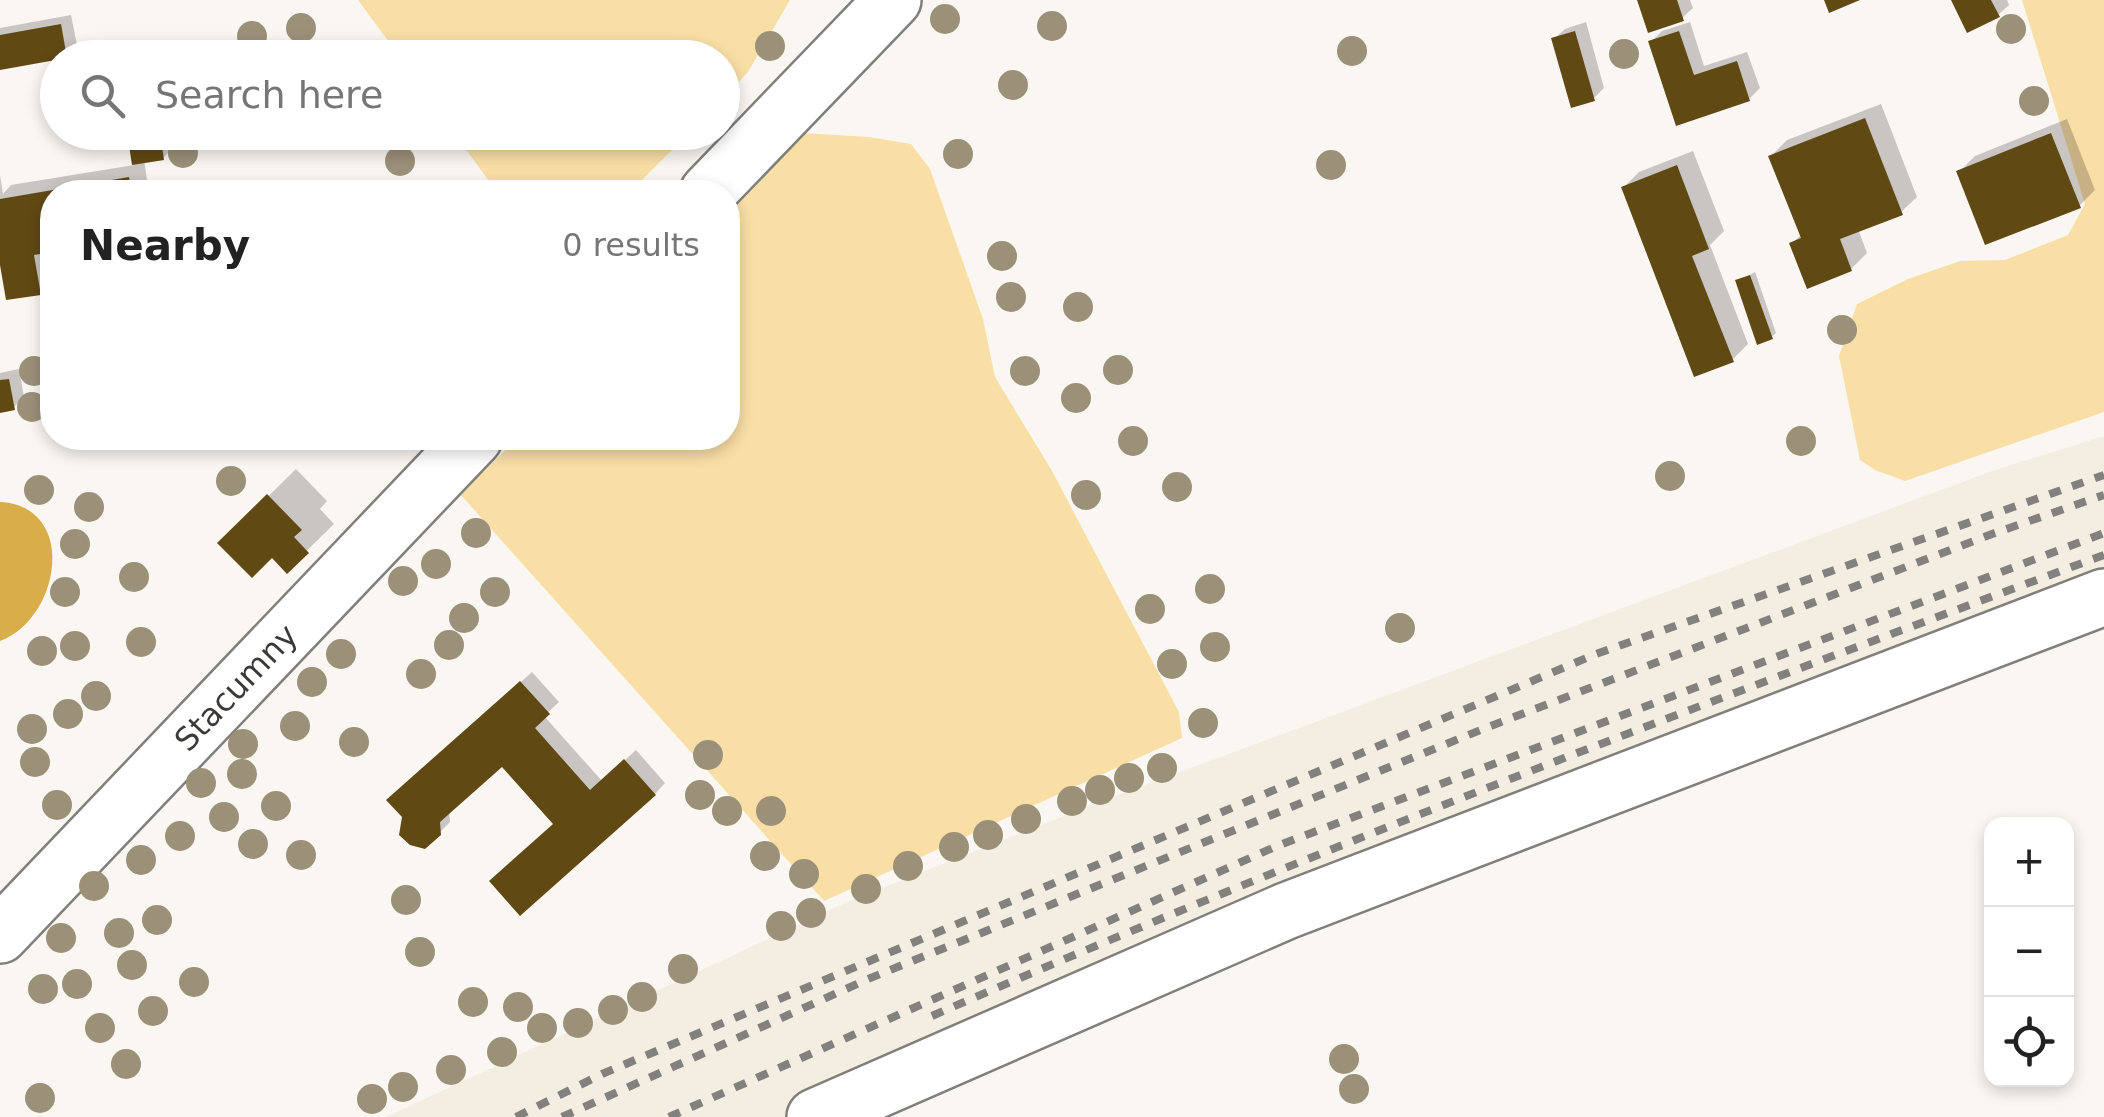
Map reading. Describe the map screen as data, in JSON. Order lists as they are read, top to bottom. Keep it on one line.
{"streets":{"street":["Stacumny"]},"page":{"search":"Search here","heading":["Nearby","0 results"],"map_buttons":["+","−"]}}
